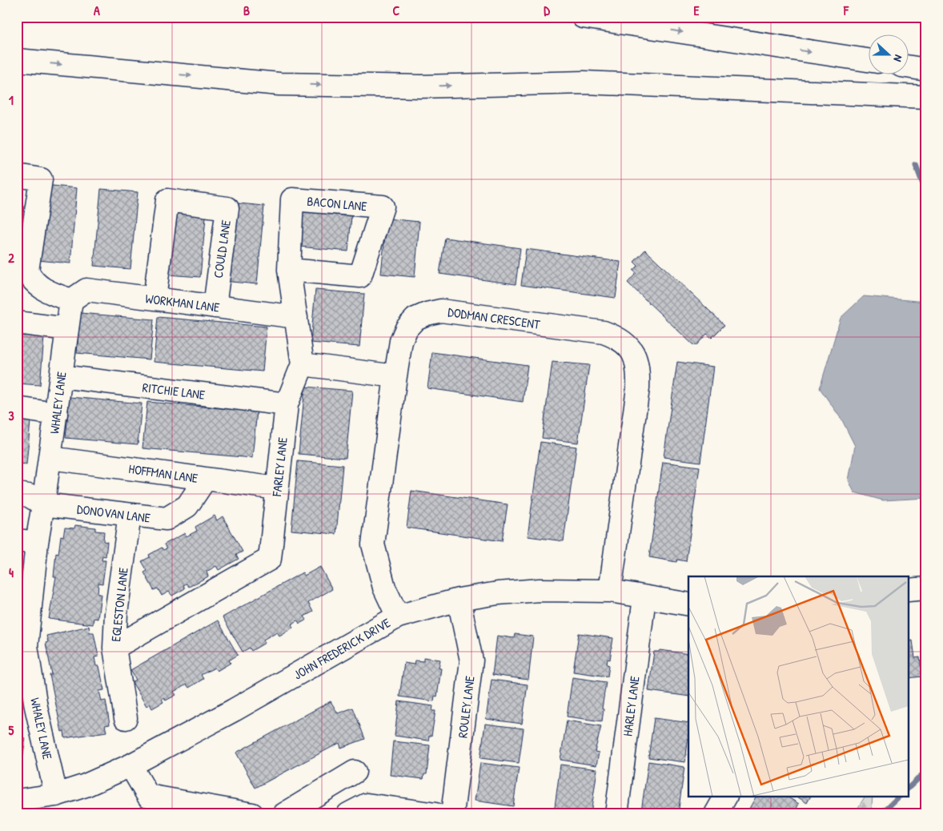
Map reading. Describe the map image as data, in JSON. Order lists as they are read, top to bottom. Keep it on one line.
{"streets":{"main road":["BACON LANE","COULD LANE","WORKMAN LANE","DODMAN CRESCENT","RITCHIE LANE","WHALEY LANE","FARLEY LANE","HOFFMAN LANE","DONOVAN LANE","EGLESTON LANE","JOHN FREDERICK DRIVE","HARLEY LANE","ROULEY LANE"]},"crossings":[["BACON LANE","FARLEY LANE"],["COULD LANE","WORKMAN LANE"],["WORKMAN LANE","WHALEY LANE"],["WORKMAN LANE","FARLEY LANE"],["DODMAN CRESCENT","JOHN FREDERICK DRIVE"],["RITCHIE LANE","WHALEY LANE"],["RITCHIE LANE","FARLEY LANE"],["WHALEY LANE","HOFFMAN LANE"],["WHALEY LANE","DONOVAN LANE"],["WHALEY LANE","JOHN FREDERICK DRIVE"],["FARLEY LANE","HOFFMAN LANE"],["FARLEY LANE","EGLESTON LANE"],["HOFFMAN LANE","DONOVAN LANE"],["DONOVAN LANE","EGLESTON LANE"],["JOHN FREDERICK DRIVE","HARLEY LANE"],["JOHN FREDERICK DRIVE","ROULEY LANE"]],"north":"right","grid":{"columns":["A","B","C","D","E","F"],"rows":["1","2","3","4","5"]}}
